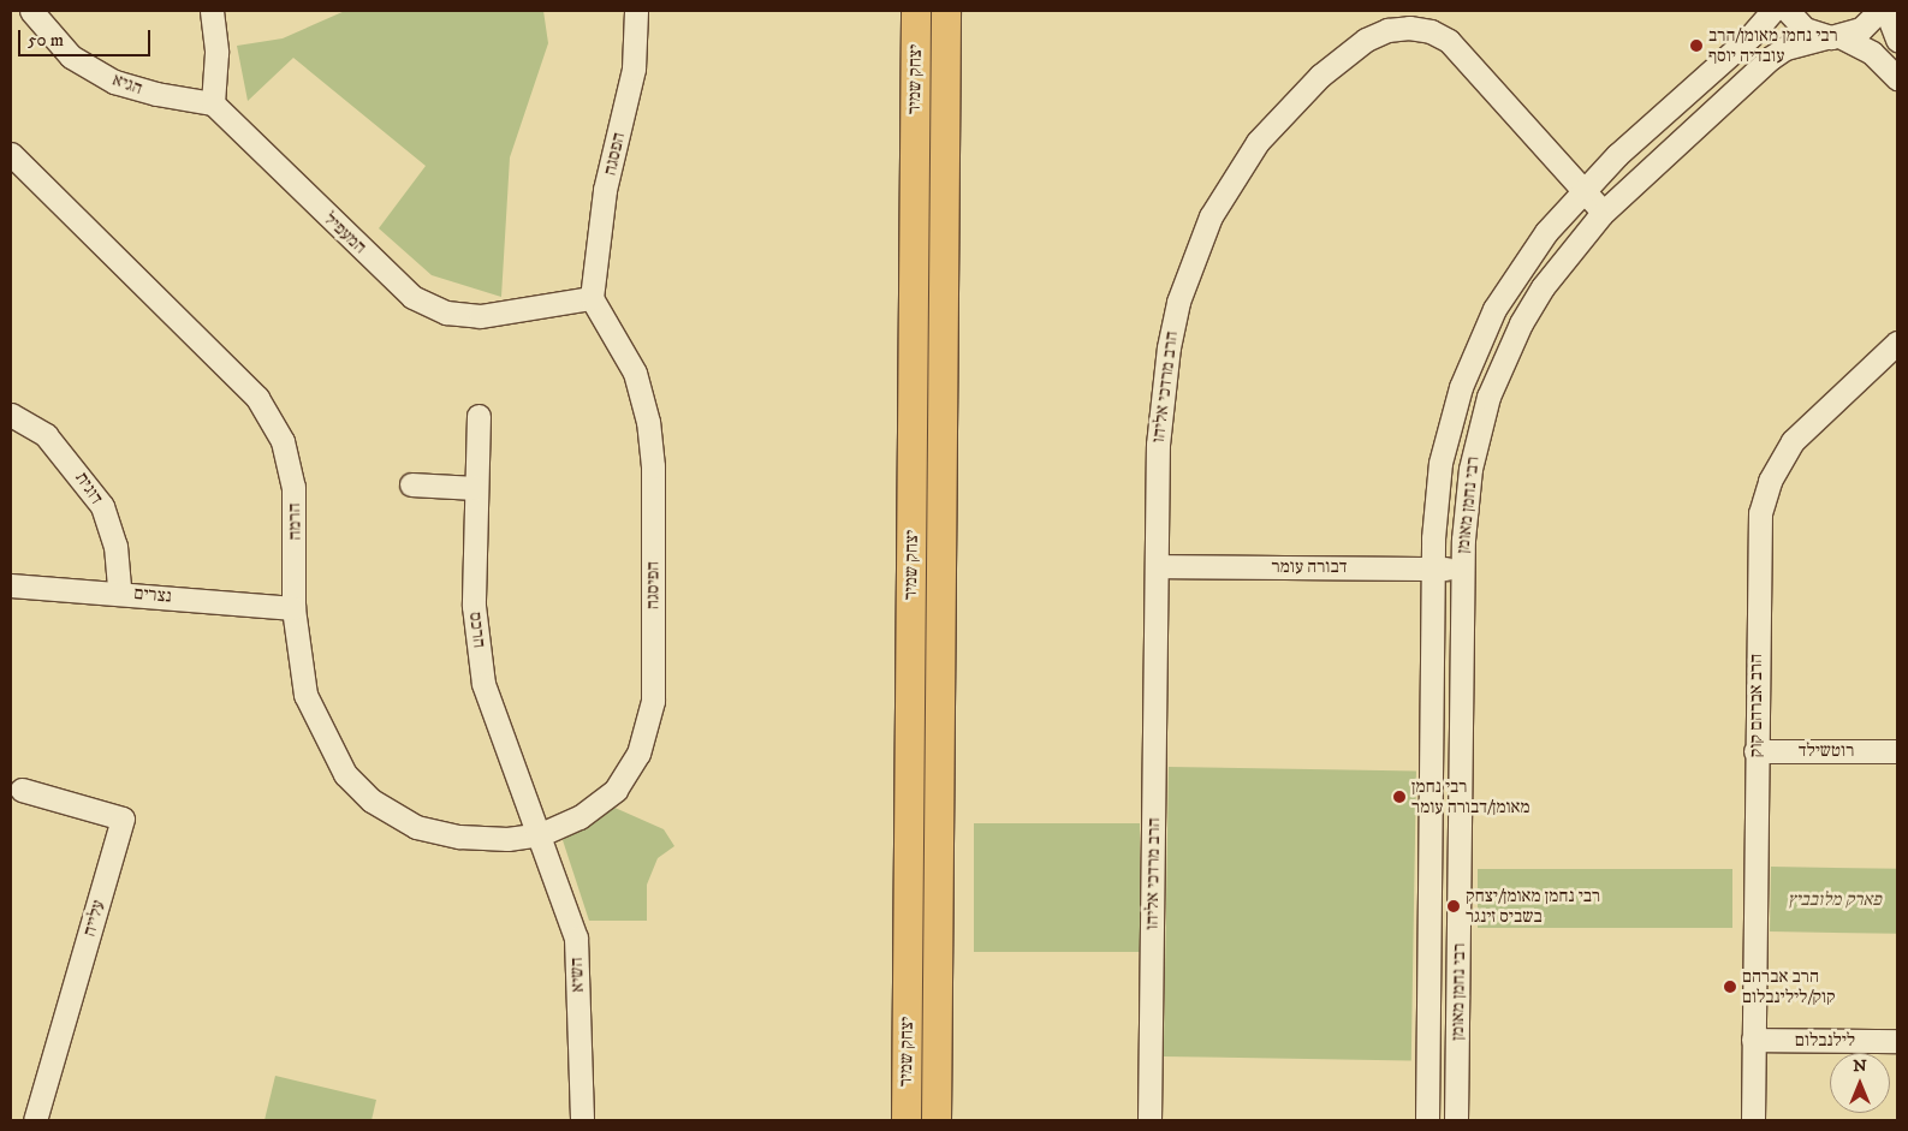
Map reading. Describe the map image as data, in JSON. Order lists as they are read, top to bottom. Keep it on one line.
{"streets":{"main road":["יצחק שמיר"],"street":["הגיא","הפסגה","המעפיל","הרב מרדכי אליהו","דוגית","רבי נחמן מאומן","הרמה","דבורה עומר","הפיסגה","נצרים","הרכס","הרב אברהם קוק","רוטשילד","עלייה","השיא","לילנבלום"]},"crossings":[["הגיא","המעפיל"],["הפסגה","המעפיל"],["הפסגה","הפיסגה"],["המעפיל","הפיסגה"],["הרב מרדכי אליהו","רבי נחמן מאומן"],["הרב מרדכי אליהו","דבורה עומר"],["דוגית","נצרים"],["רבי נחמן מאומן","דבורה עומר"],["הרמה","הפיסגה"],["הרמה","נצרים"],["הרמה","הרכס"],["הרמה","השיא"],["הפיסגה","הרכס"],["הפיסגה","השיא"],["הרכס","השיא"],["הרב אברהם קוק","רוטשילד"],["הרב אברהם קוק","לילנבלום"]],"parks":["פארק מלובביץ"],"places":["רבי נחמן מאומן/הרב עובדיה יוסף","רבי נחמן מאומן/דבורה עומר","רבי נחמן מאומן/יצחק בשביס זינגר","הרב אברהם קוק/לילינבלום"],"scale_bar":"50 m","north":"top"}
